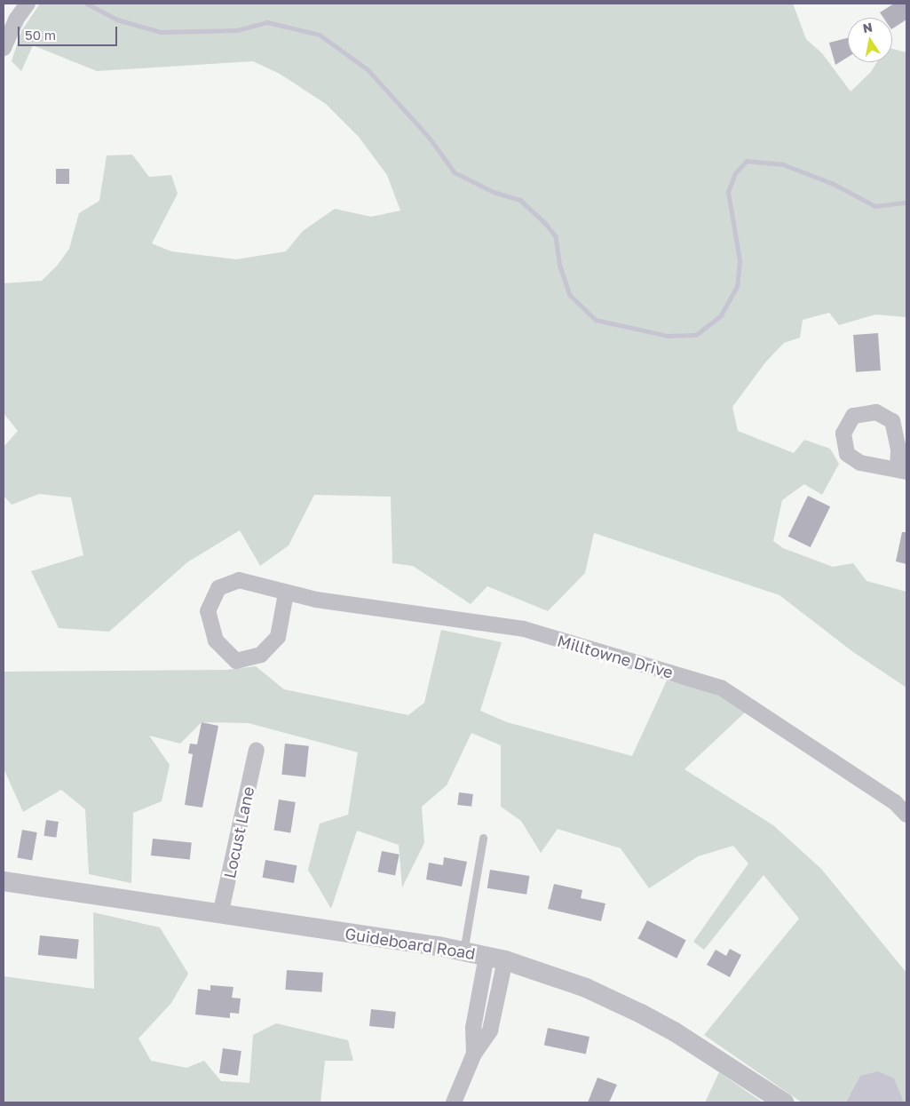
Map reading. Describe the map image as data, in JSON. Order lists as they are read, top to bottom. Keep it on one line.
{"streets":{"street":["Milltowne Drive","Locust Lane","Guideboard Road"]},"crossings":[["Locust Lane","Guideboard Road"]],"scale_bar":"50 m","north":"top"}
